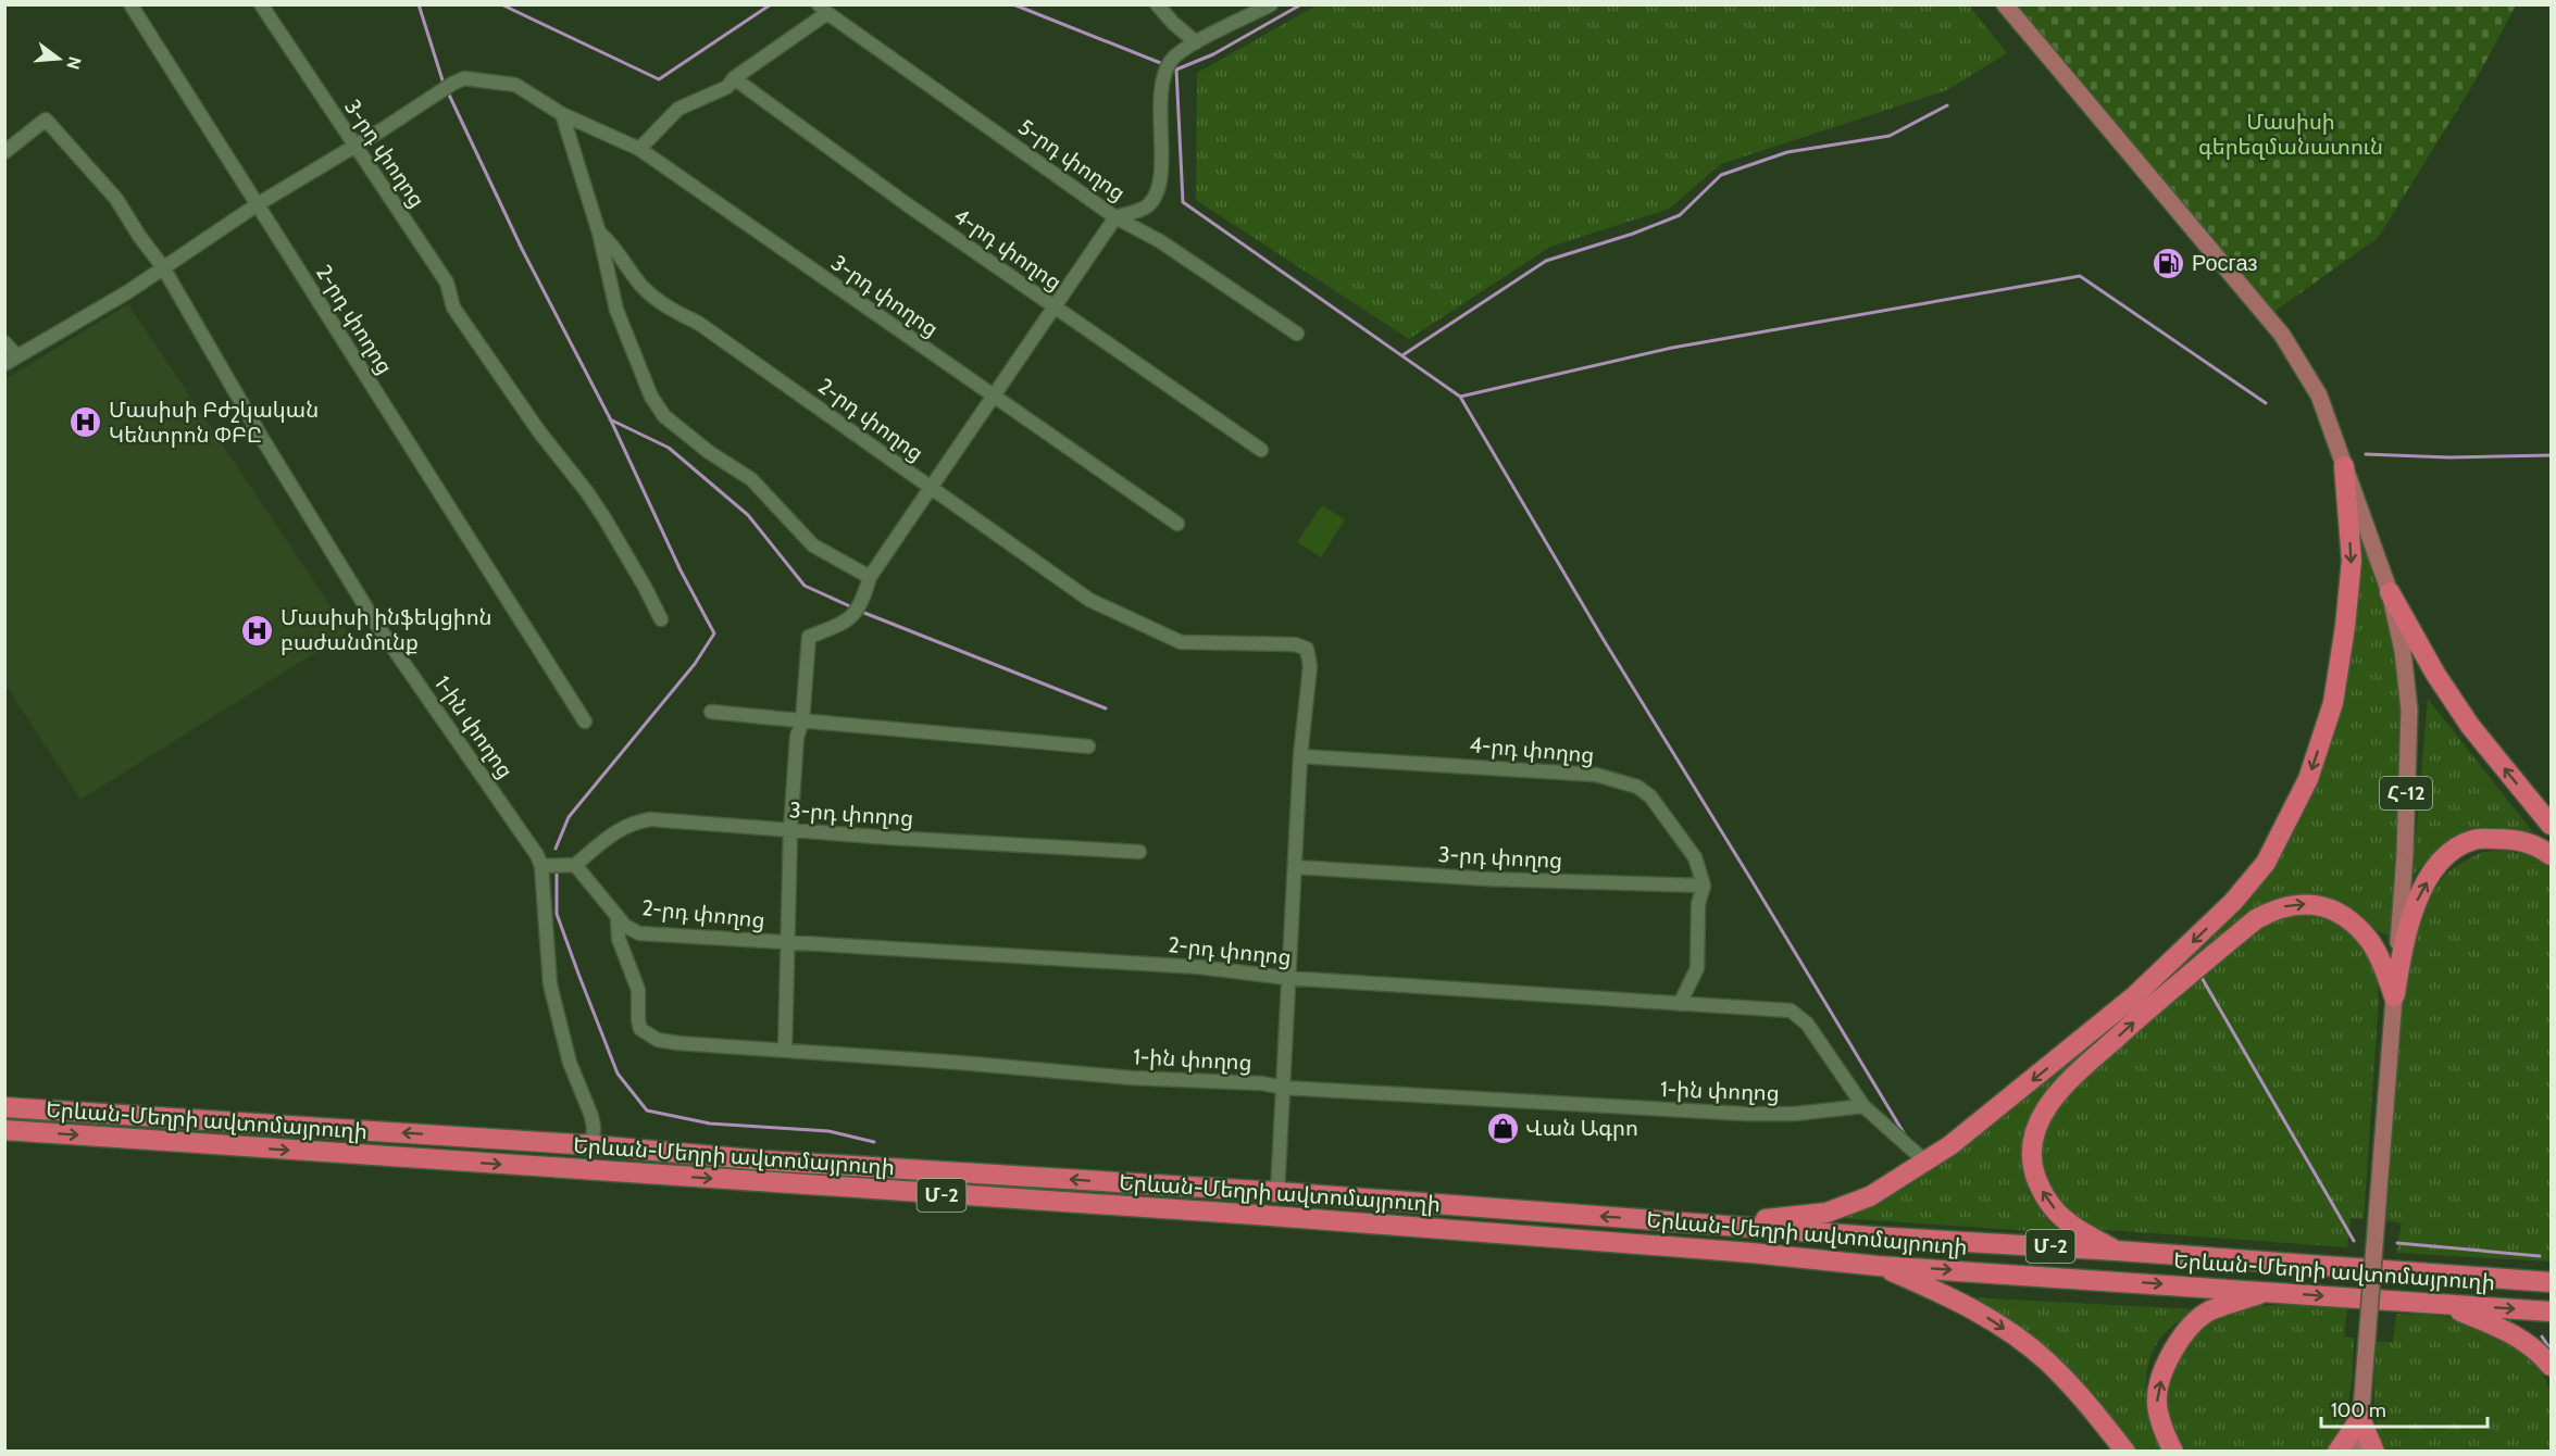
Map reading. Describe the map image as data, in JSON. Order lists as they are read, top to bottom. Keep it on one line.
{"streets":{"highway":["Երևան-Մեղրի ավտոմայրուղի","Մ-2"],"main road":["Հ-12"],"street":["3-րդ փողոց","5-րդ փողոց","4-րդ փողոց","2-րդ փողոց","1-ին փողոց"]},"crossings":[["3-րդ փողոց","4-րդ փողոց"],["3-րդ փողոց","2-րդ փողոց"],["4-րդ փողոց","2-րդ փողոց"],["2-րդ փողոց","1-ին փողոց"],["1-ին փողոց","Երևան-Մեղրի ավտոմայրուղի"]],"parks":["Մասիսի գերեզմանատուն"],"places":{"fuel station":["Росгаз"],"hospital":["Մասիսի Բժշկական Կենտրոն ՓԲԸ","Մասիսի ինֆեկցիոն բաժանմունք"],"shop":["Վան Ագրո"]},"scale_bar":"100 m","north":"right"}
